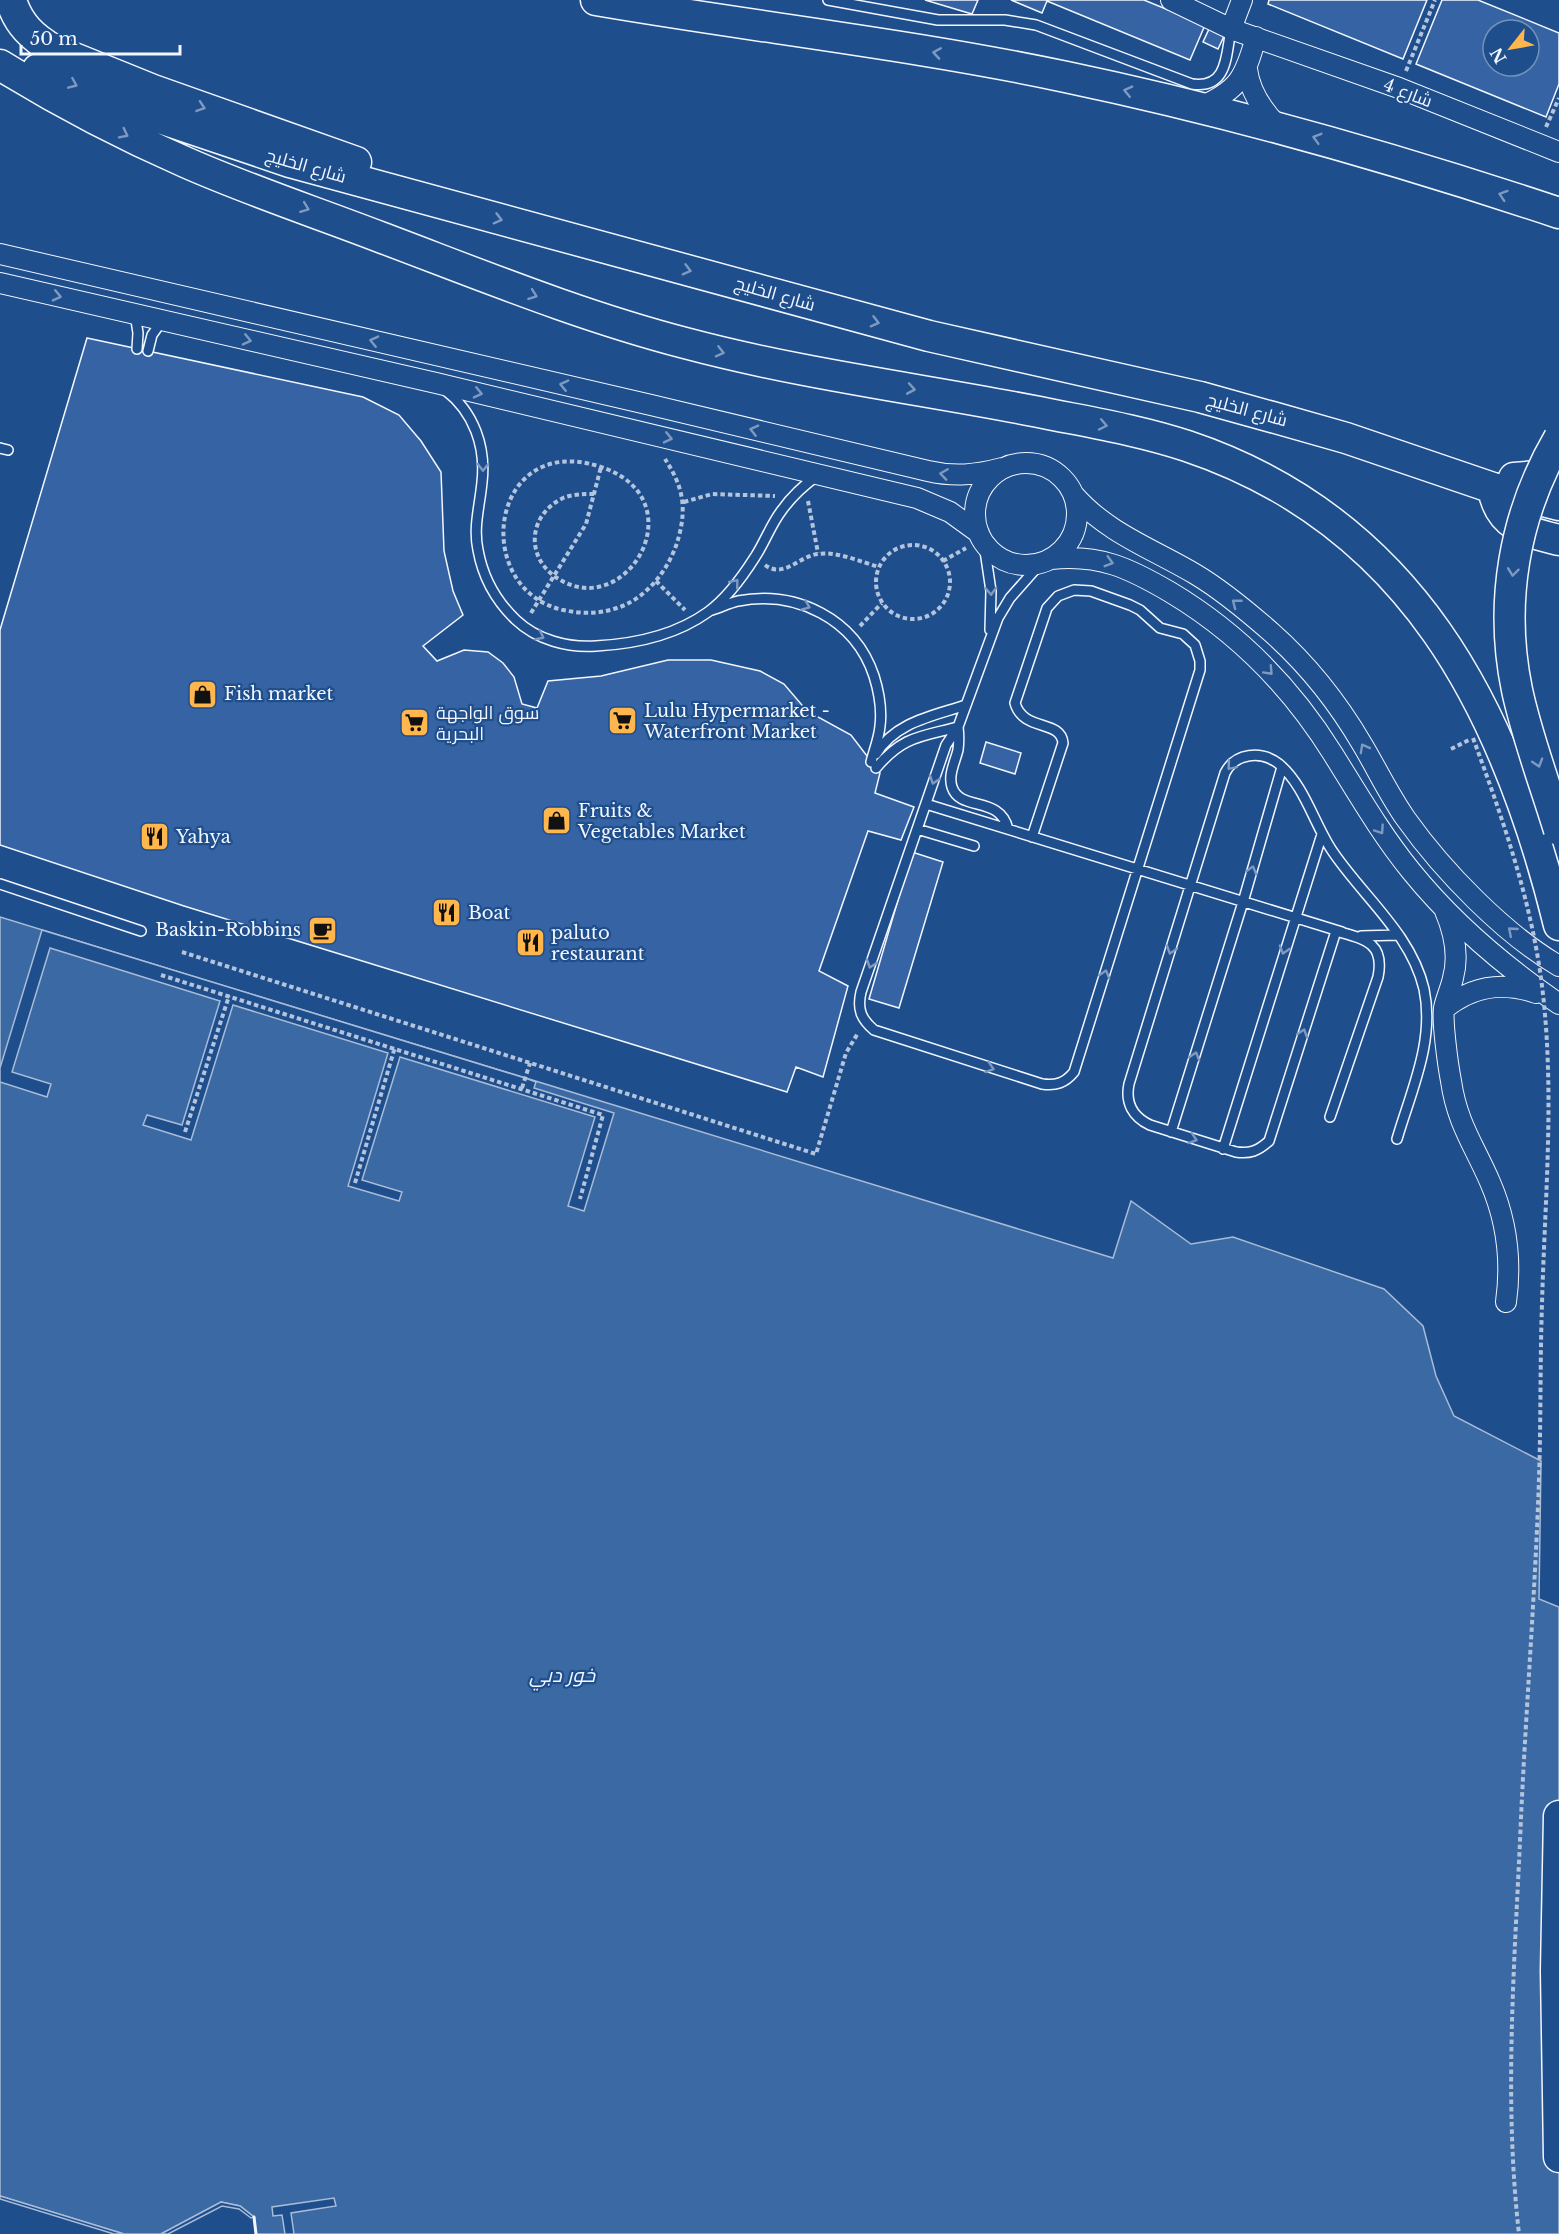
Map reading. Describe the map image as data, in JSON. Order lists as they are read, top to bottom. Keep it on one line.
{"streets":{"main road":["شارع الخليج"],"street":["شارع 4"]},"water":["خور دبي"],"places":{"shop":["Fish market","Fruits & Vegetables Market"],"supermarket":["Lulu Hypermarket - Waterfront Market","سوق الواجهة البحرية"],"restaurant":["Yahya","Boat","paluto restaurant"],"cafe":["Baskin-Robbins"]},"scale_bar":"50 m","north":"bottom left"}
